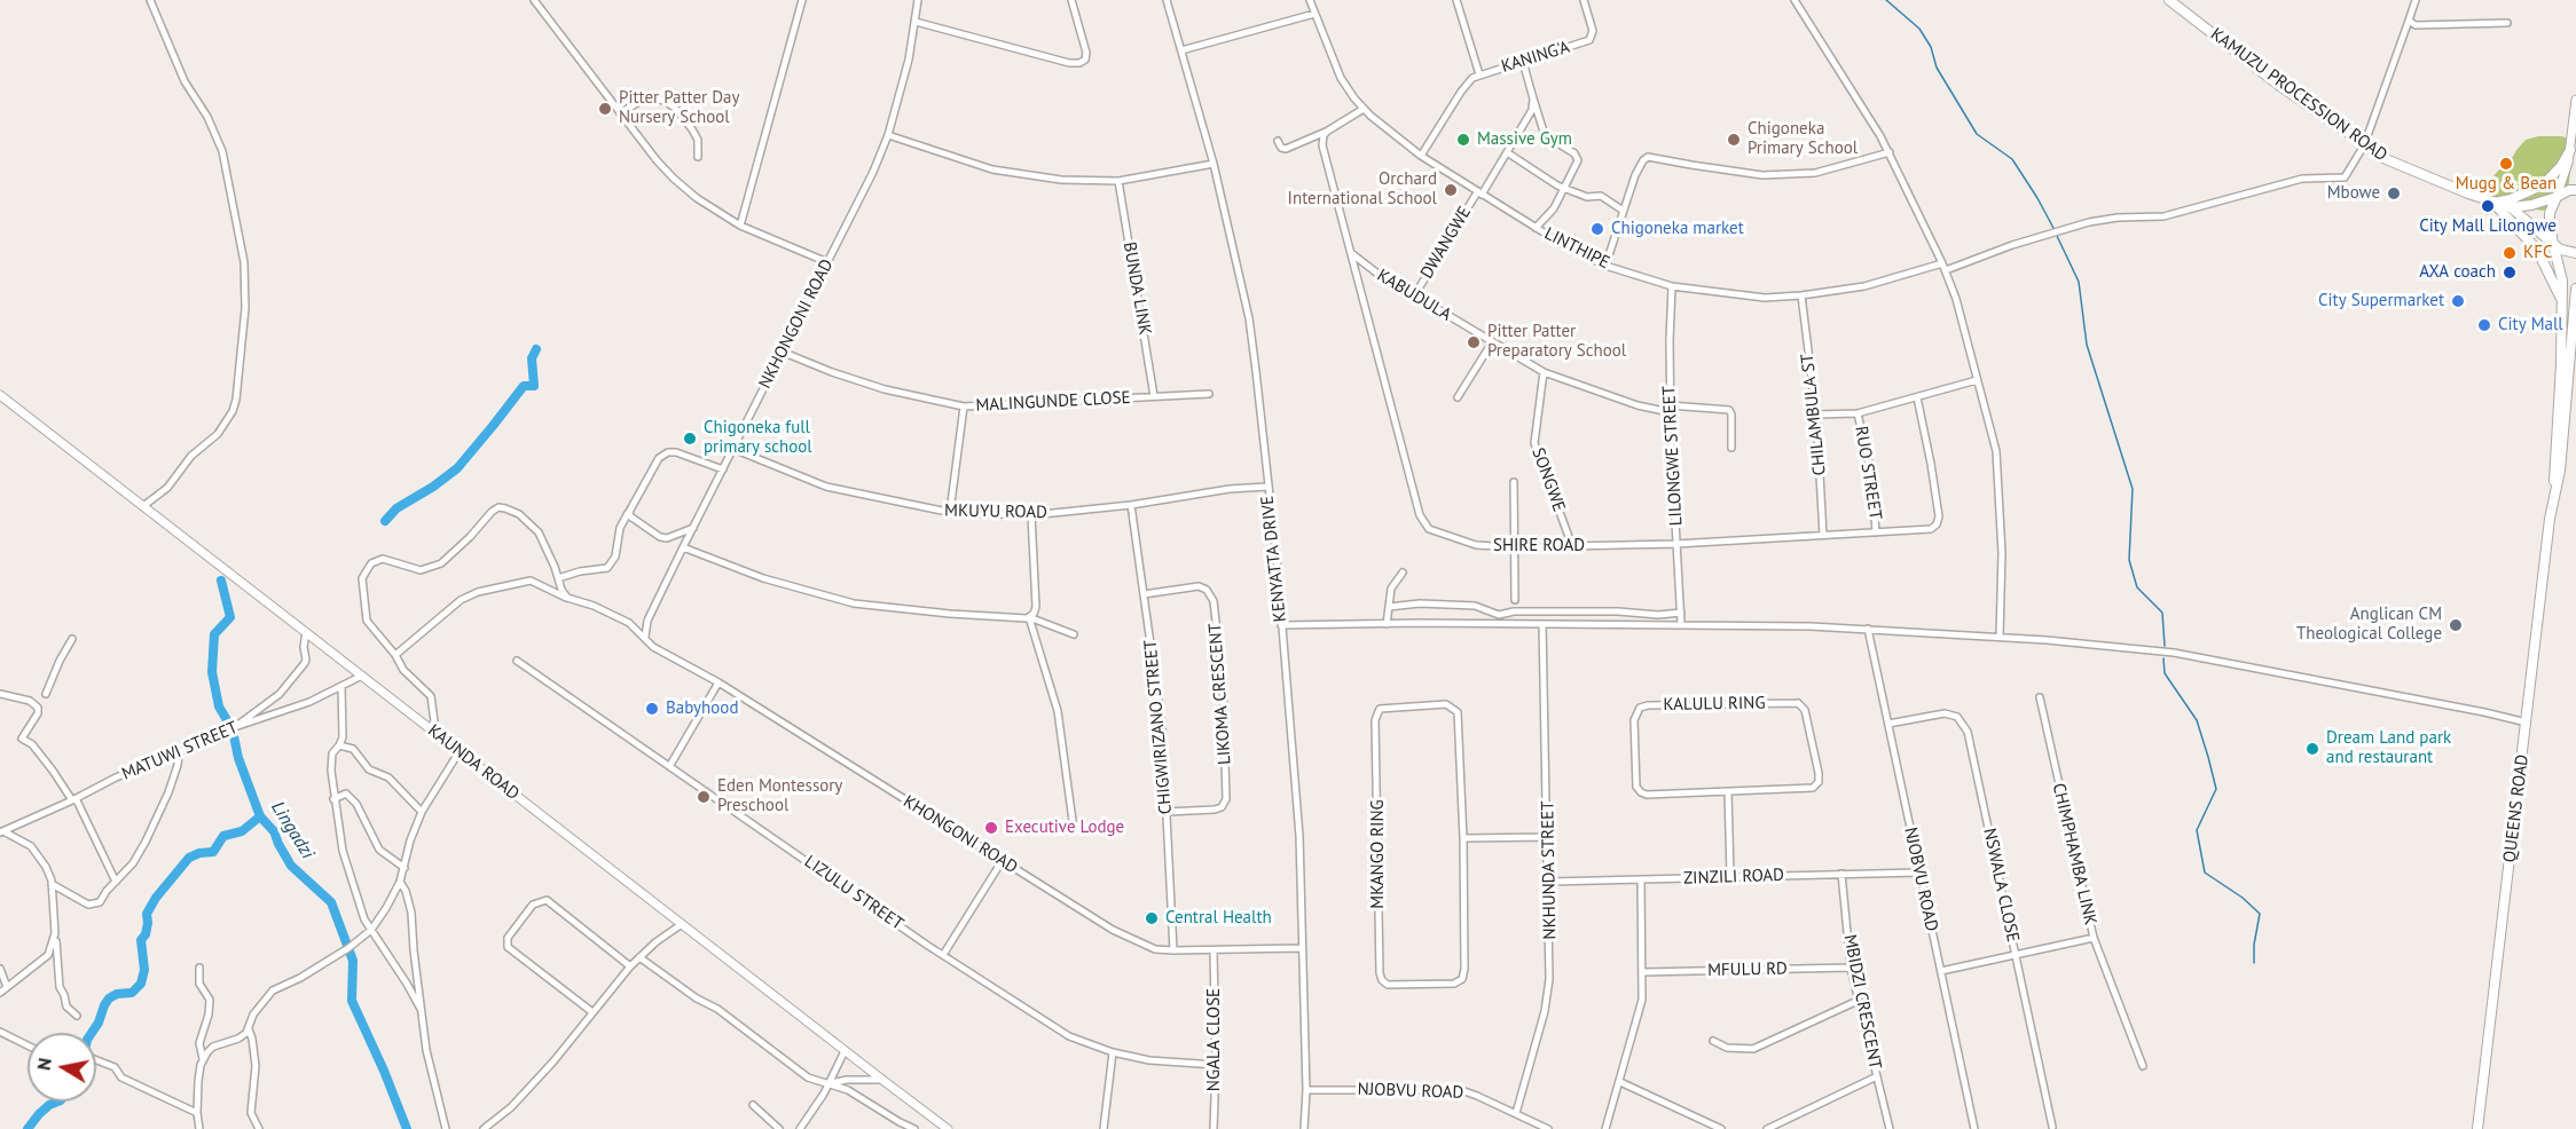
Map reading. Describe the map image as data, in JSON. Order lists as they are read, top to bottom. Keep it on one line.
{"streets":{"highway":["KAMUZU PROCESSION ROAD","QUEENS ROAD"],"main road":["KAUNDA ROAD"],"street":["KANING'A","DWANGWE","LINTHIPE","BUNDA LINK","KABUDULA","NKHONGONI ROAD","MALINGUNDE CLOSE","CHILAMBULA ST","LILONGWE STREET","RUO STREET","SONGWE","MKUYU ROAD","SHIRE ROAD","KENYATTA DRIVE","LIKOMA CRESCENT","KALULU RING","CHIGWIRIZANO STREET","MATUWI STREET","KHONGONI ROAD","MKANGO RING","CHIMPHAMBA LINK","NKHUNDA STREET","ZINZILI ROAD","NJOBVU ROAD","NSWALA CLOSE","LIZULU STREET","MFULU RD","MBIDZI CRESCENT","NGALA CLOSE"]},"crossings":[["KAMUZU PROCESSION ROAD","LINTHIPE"],["DWANGWE","LINTHIPE"],["DWANGWE","KABUDULA"],["LINTHIPE","CHILAMBULA ST"],["LINTHIPE","LILONGWE STREET"],["BUNDA LINK","MALINGUNDE CLOSE"],["KABUDULA","LILONGWE STREET"],["KABUDULA","SONGWE"],["KABUDULA","SHIRE ROAD"],["NKHONGONI ROAD","MALINGUNDE CLOSE"],["NKHONGONI ROAD","MKUYU ROAD"],["NKHONGONI ROAD","KHONGONI ROAD"],["CHILAMBULA ST","SHIRE ROAD"],["LILONGWE STREET","SHIRE ROAD"],["RUO STREET","SHIRE ROAD"],["SONGWE","SHIRE ROAD"],["MKUYU ROAD","KENYATTA DRIVE"],["MKUYU ROAD","CHIGWIRIZANO STREET"],["KENYATTA DRIVE","KHONGONI ROAD"],["KENYATTA DRIVE","NJOBVU ROAD"],["LIKOMA CRESCENT","CHIGWIRIZANO STREET"],["CHIGWIRIZANO STREET","KHONGONI ROAD"],["MATUWI STREET","KAUNDA ROAD"],["KHONGONI ROAD","NGALA CLOSE"],["CHIMPHAMBA LINK","NJOBVU ROAD"],["CHIMPHAMBA LINK","NSWALA CLOSE"],["NKHUNDA STREET","ZINZILI ROAD"],["NKHUNDA STREET","NJOBVU ROAD"],["ZINZILI ROAD","NJOBVU ROAD"],["ZINZILI ROAD","MBIDZI CRESCENT"],["NJOBVU ROAD","NSWALA CLOSE"],["LIZULU STREET","NGALA CLOSE"],["MFULU RD","MBIDZI CRESCENT"]],"water":["Lingadzi"],"places":["Pitter Patter Day Nursery School","Massive Gym","Chigoneka Primary School","Mugg & Bean","Orchard International School","Mbowe","City Mall Lilongwe","Chigoneka market","KFC","AXA coach","City Supermarket","City Mall","Pitter Patter Preparatory School","Chigoneka full primary school","Anglican CM Theological College","Babyhood","Dream Land park and restaurant","Eden Montessory Preschool","Executive Lodge","Central Health"],"north":"left"}
